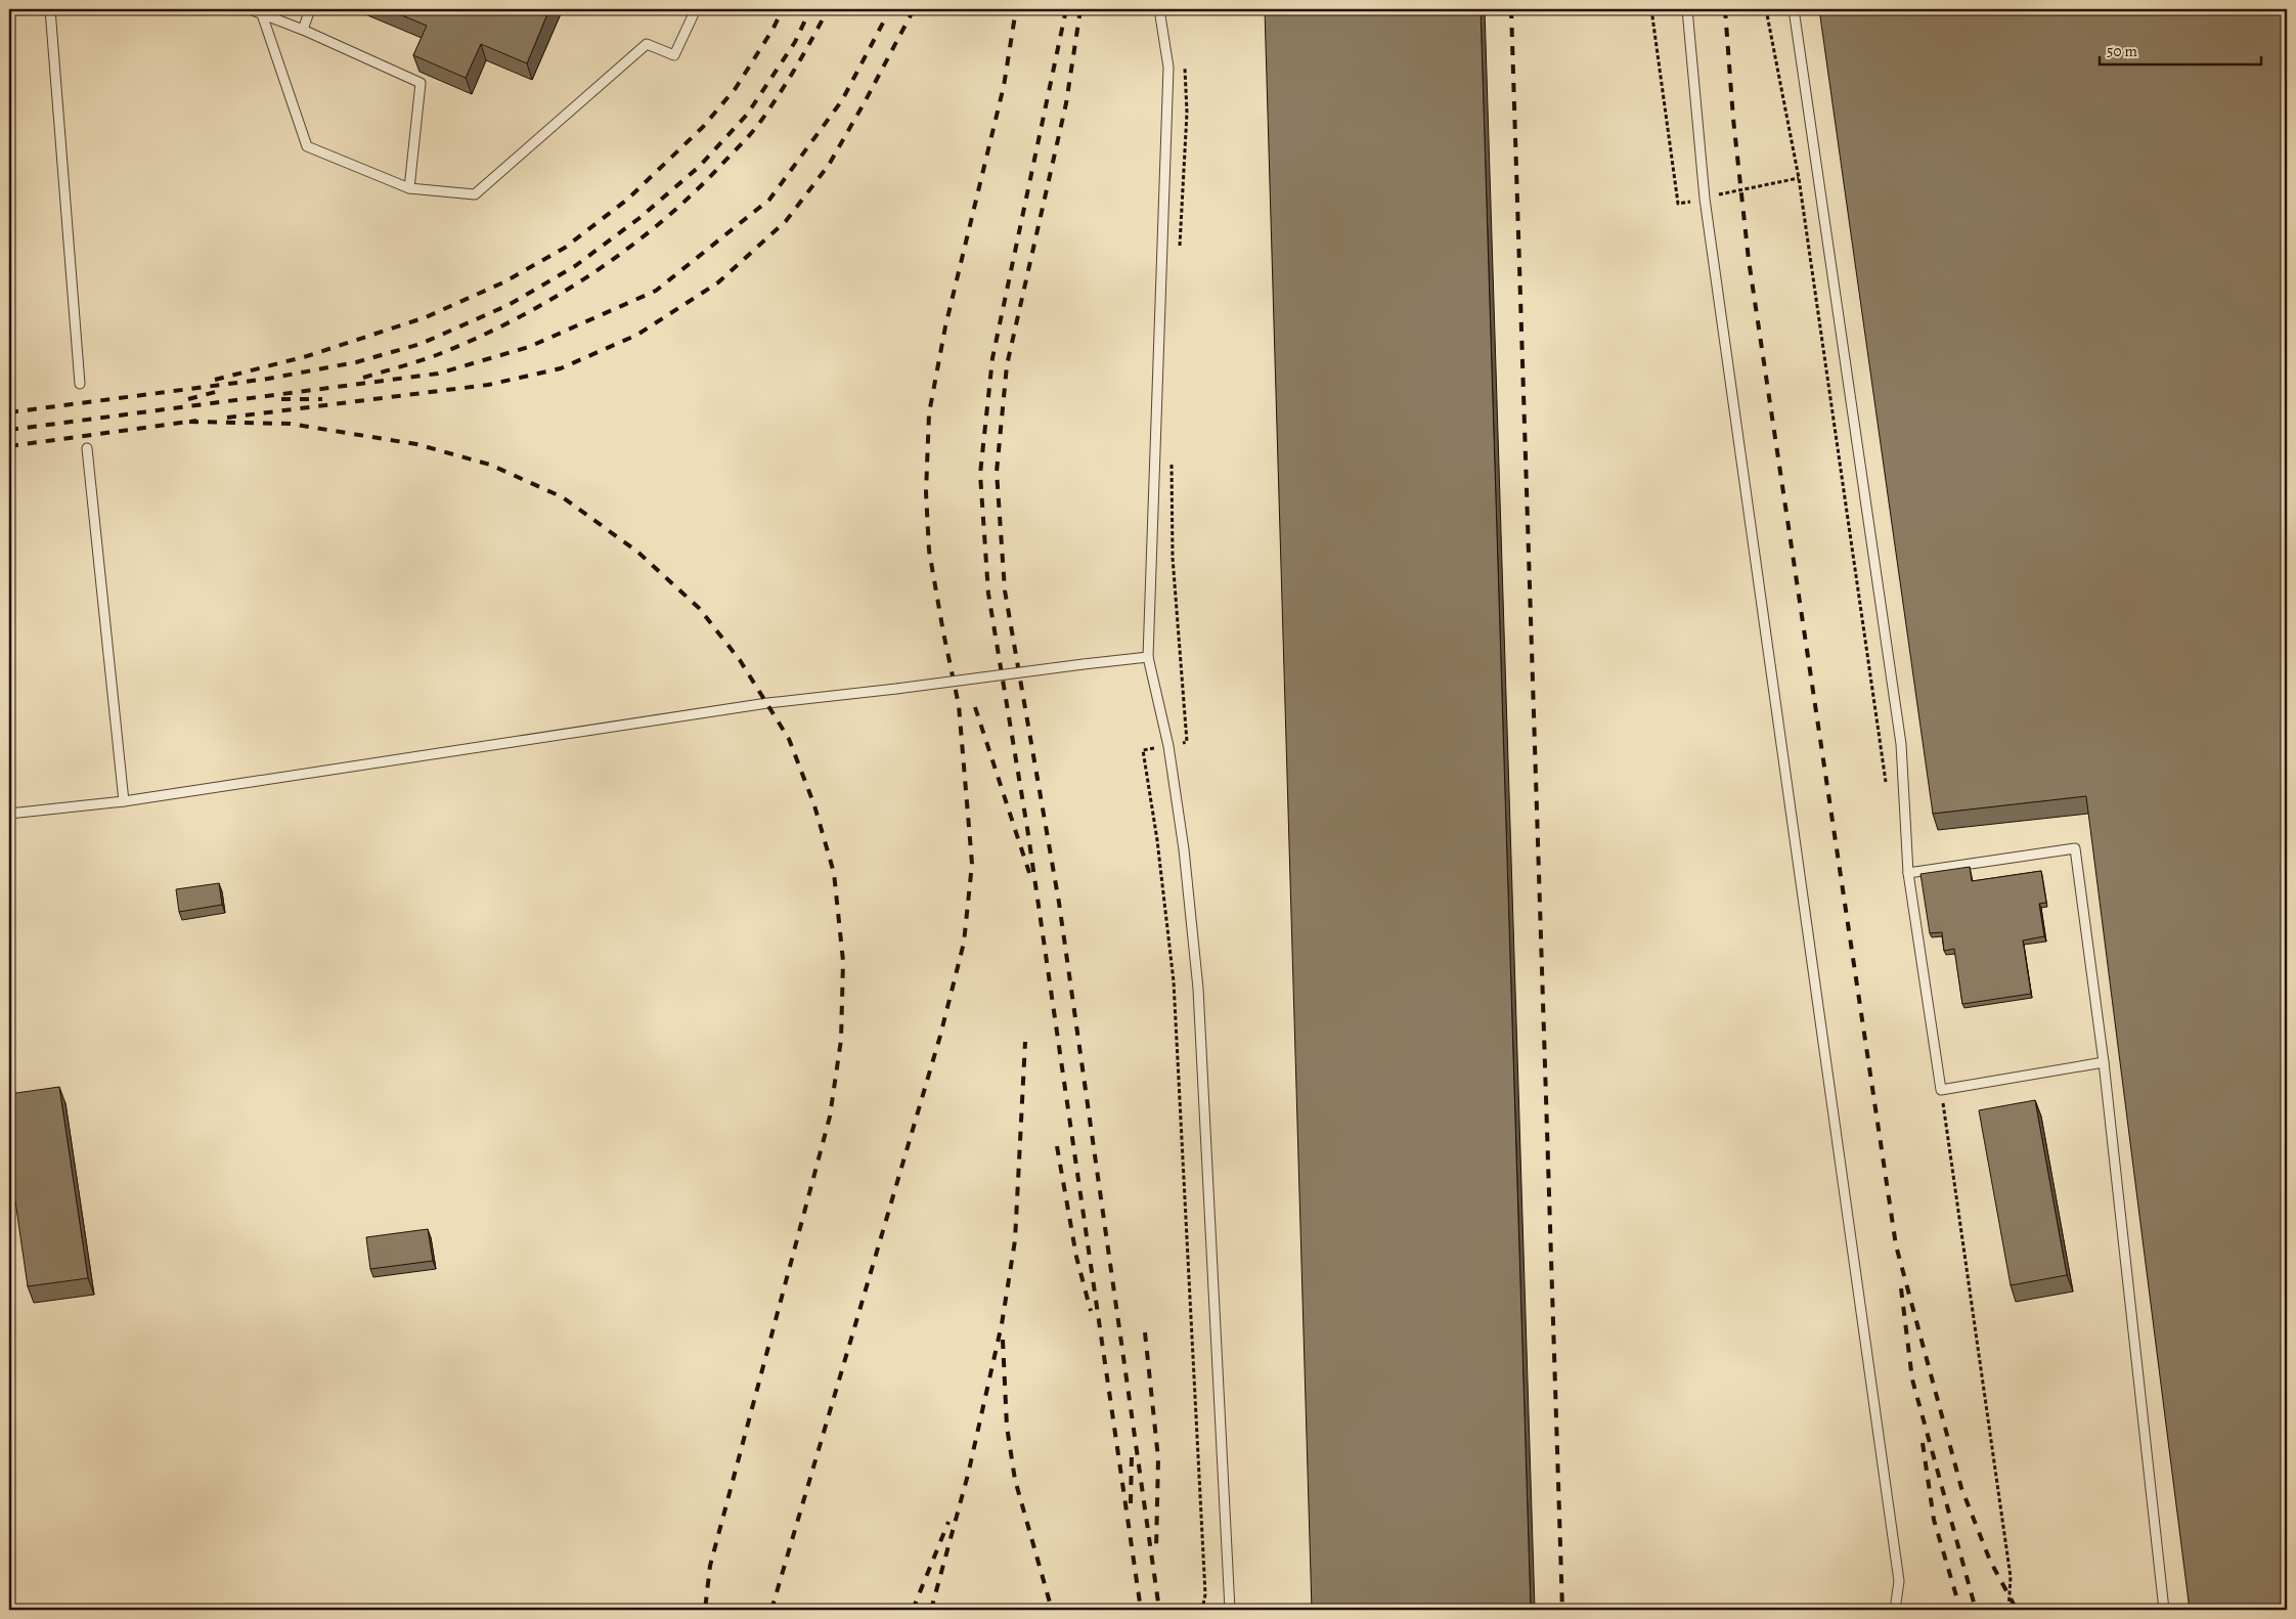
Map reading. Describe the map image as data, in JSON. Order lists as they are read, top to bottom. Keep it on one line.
{"scale_bar":"50 m"}
